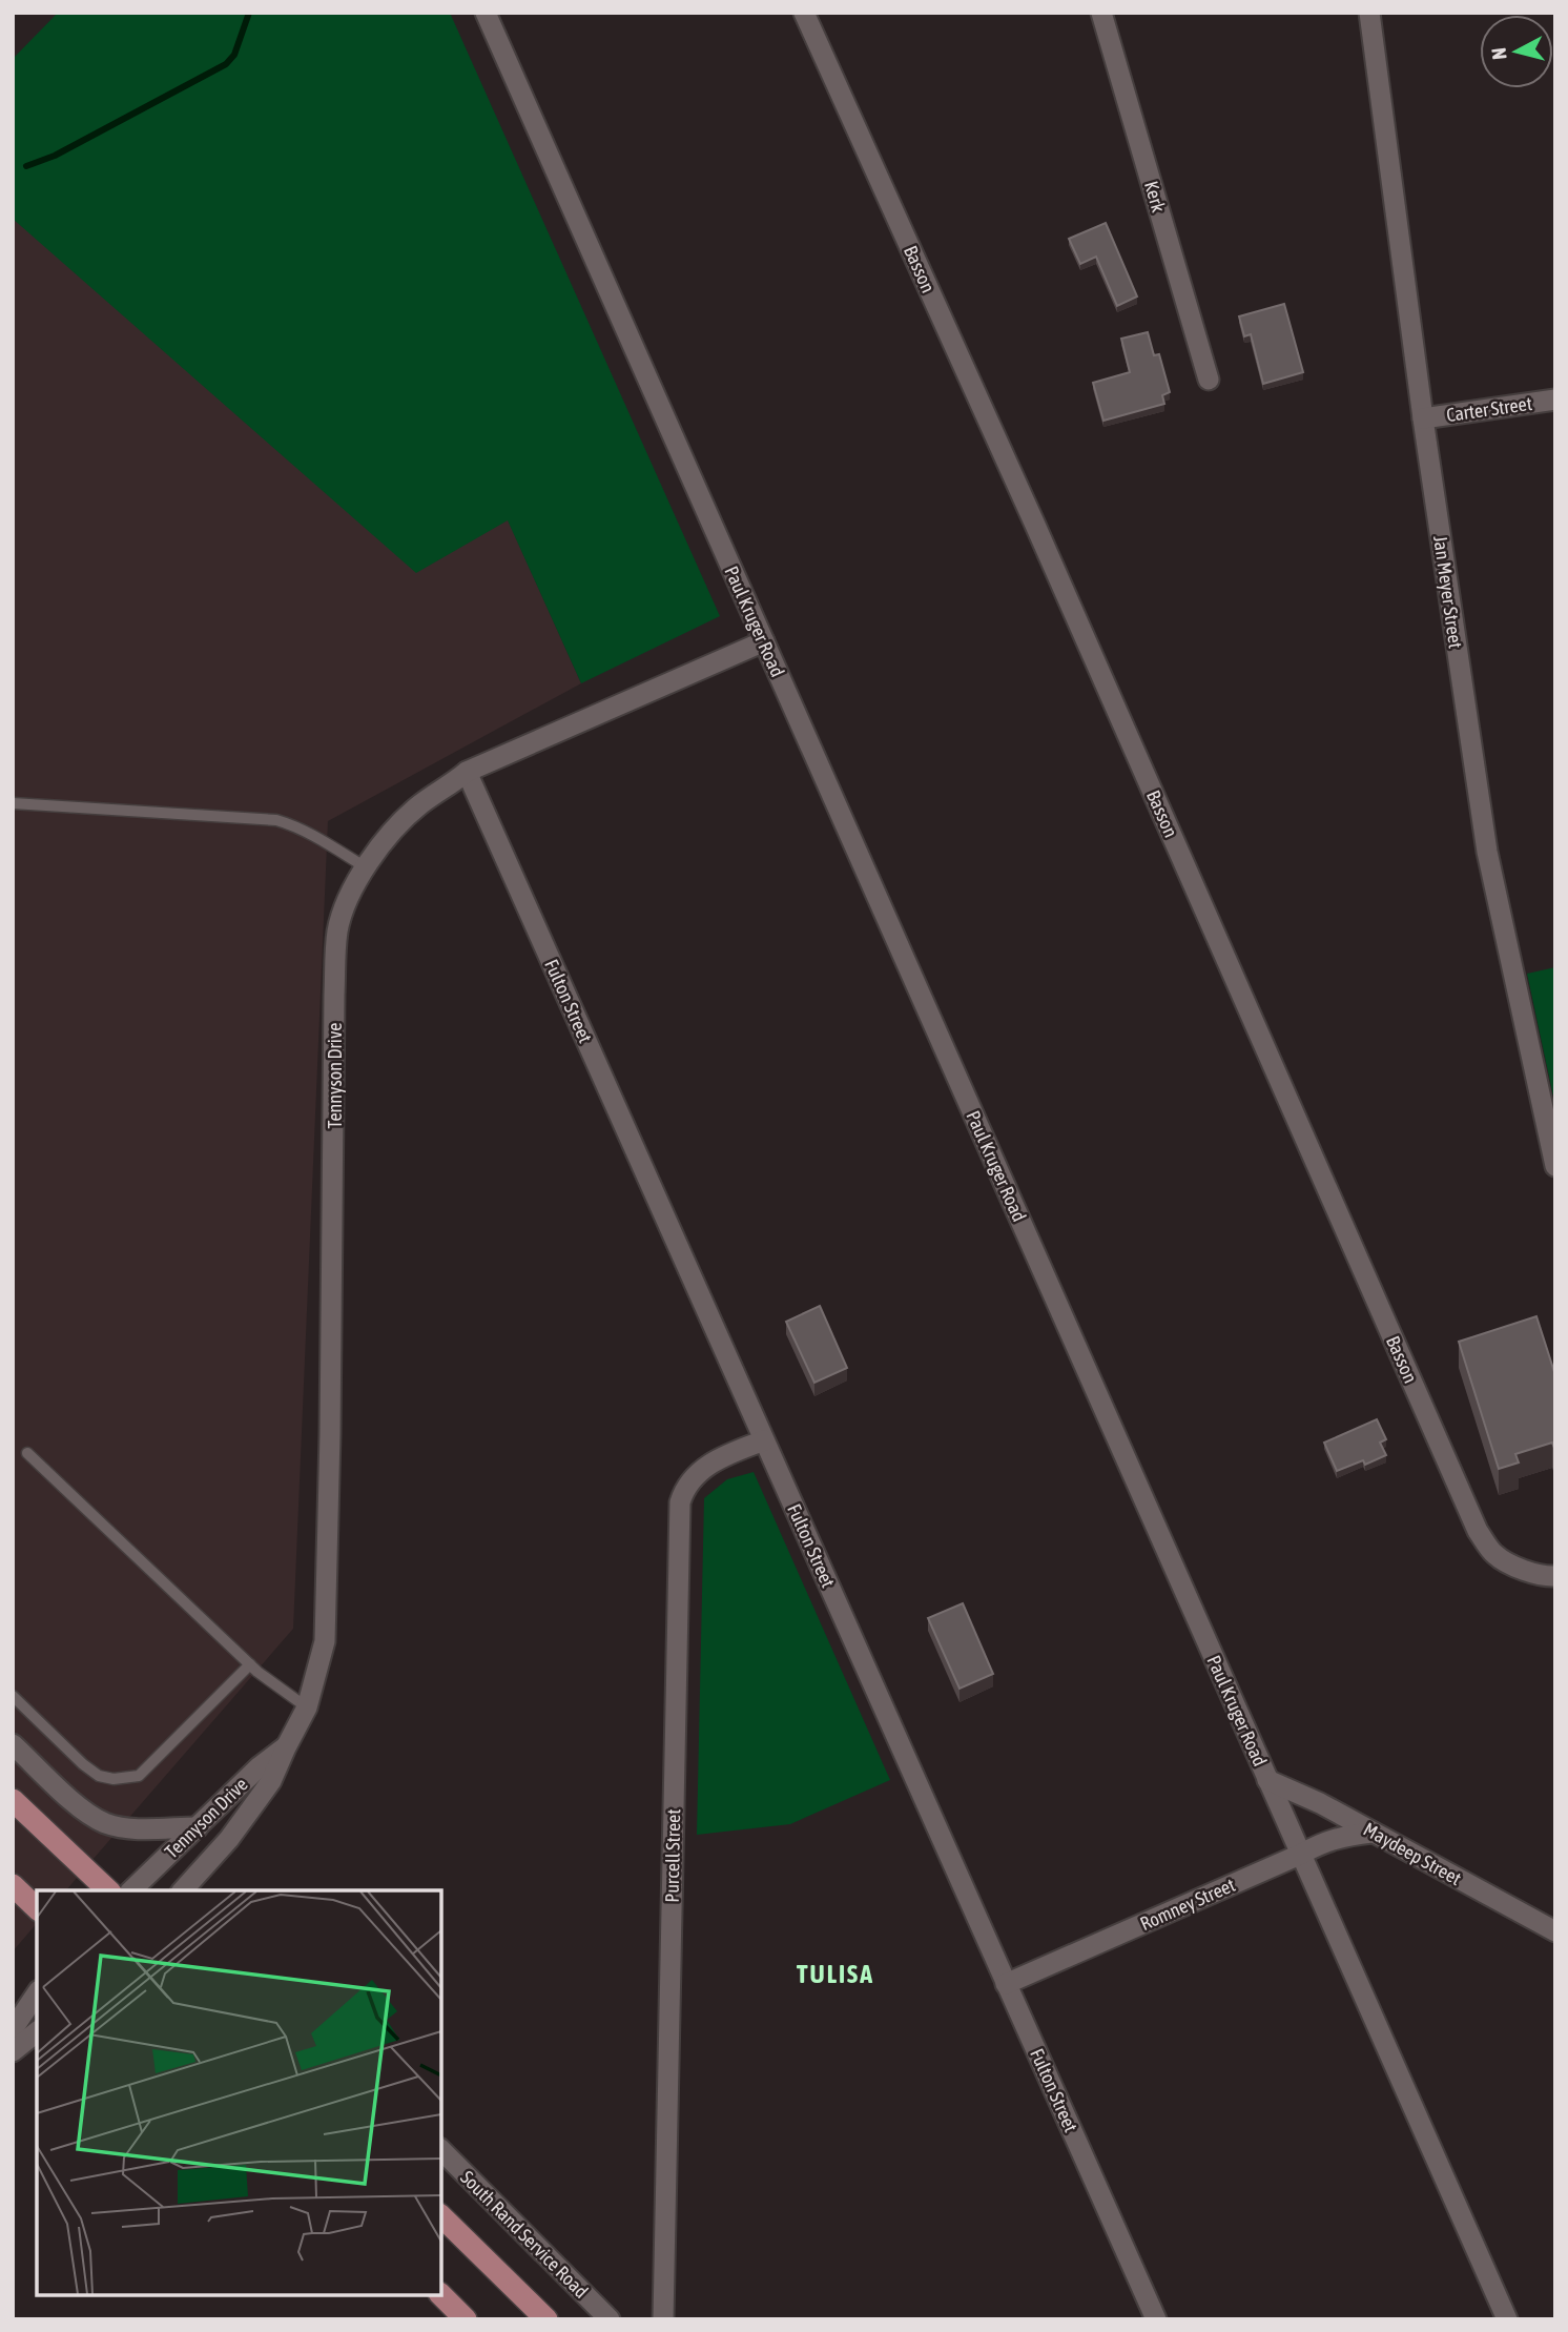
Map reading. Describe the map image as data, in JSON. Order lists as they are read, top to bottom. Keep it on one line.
{"streets":{"street":["Kerk","Basson","Carter Street","Jan Meyer Street","Paul Kruger Road","Fulton Street","Tennyson Drive","Maydeep Street","Purcell Street","Romney Street","South Rand Service Road"]},"crossings":[["Carter Street","Jan Meyer Street"],["Paul Kruger Road","Tennyson Drive"],["Paul Kruger Road","Maydeep Street"],["Paul Kruger Road","Romney Street"],["Fulton Street","Tennyson Drive"],["Fulton Street","Purcell Street"],["Fulton Street","Romney Street"],["Maydeep Street","Romney Street"]],"districts":["TULISA"],"north":"left"}
